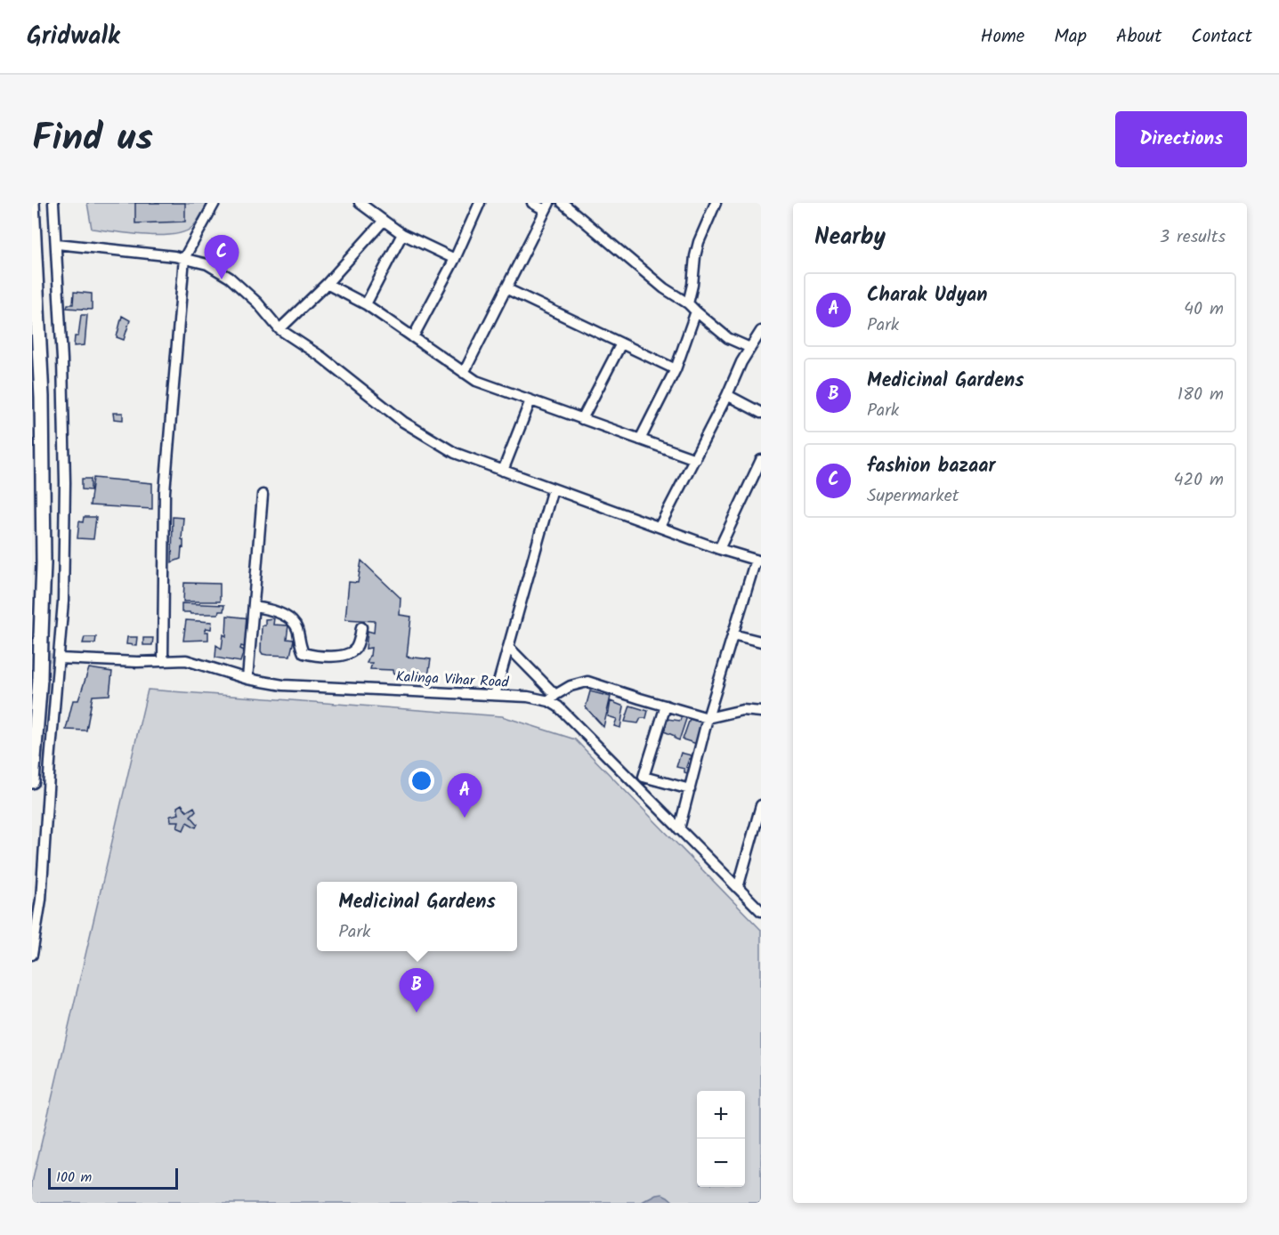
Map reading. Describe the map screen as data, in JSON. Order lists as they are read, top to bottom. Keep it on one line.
{"streets":{"street":["Kalinga Vihar Road"]},"scale_bar":"100 m","page":{"header":"Gridwalk","nav":["Home","Map","About","Contact"],"title":"Find us","buttons":"Directions","heading":["Nearby","3 results"],"pins":["C","A","B"],"list":[{"mark":"A","name":"Charak Udyan","note":"Park","value":"40 m"},{"mark":"B","name":"Medicinal Gardens","note":"Park","value":"180 m"},{"mark":"C","name":"fashion bazaar","note":"Supermarket","value":"420 m"}],"popup":["Medicinal Gardens","Park"],"map_buttons":["+","−"],"scale":"100 m"}}
